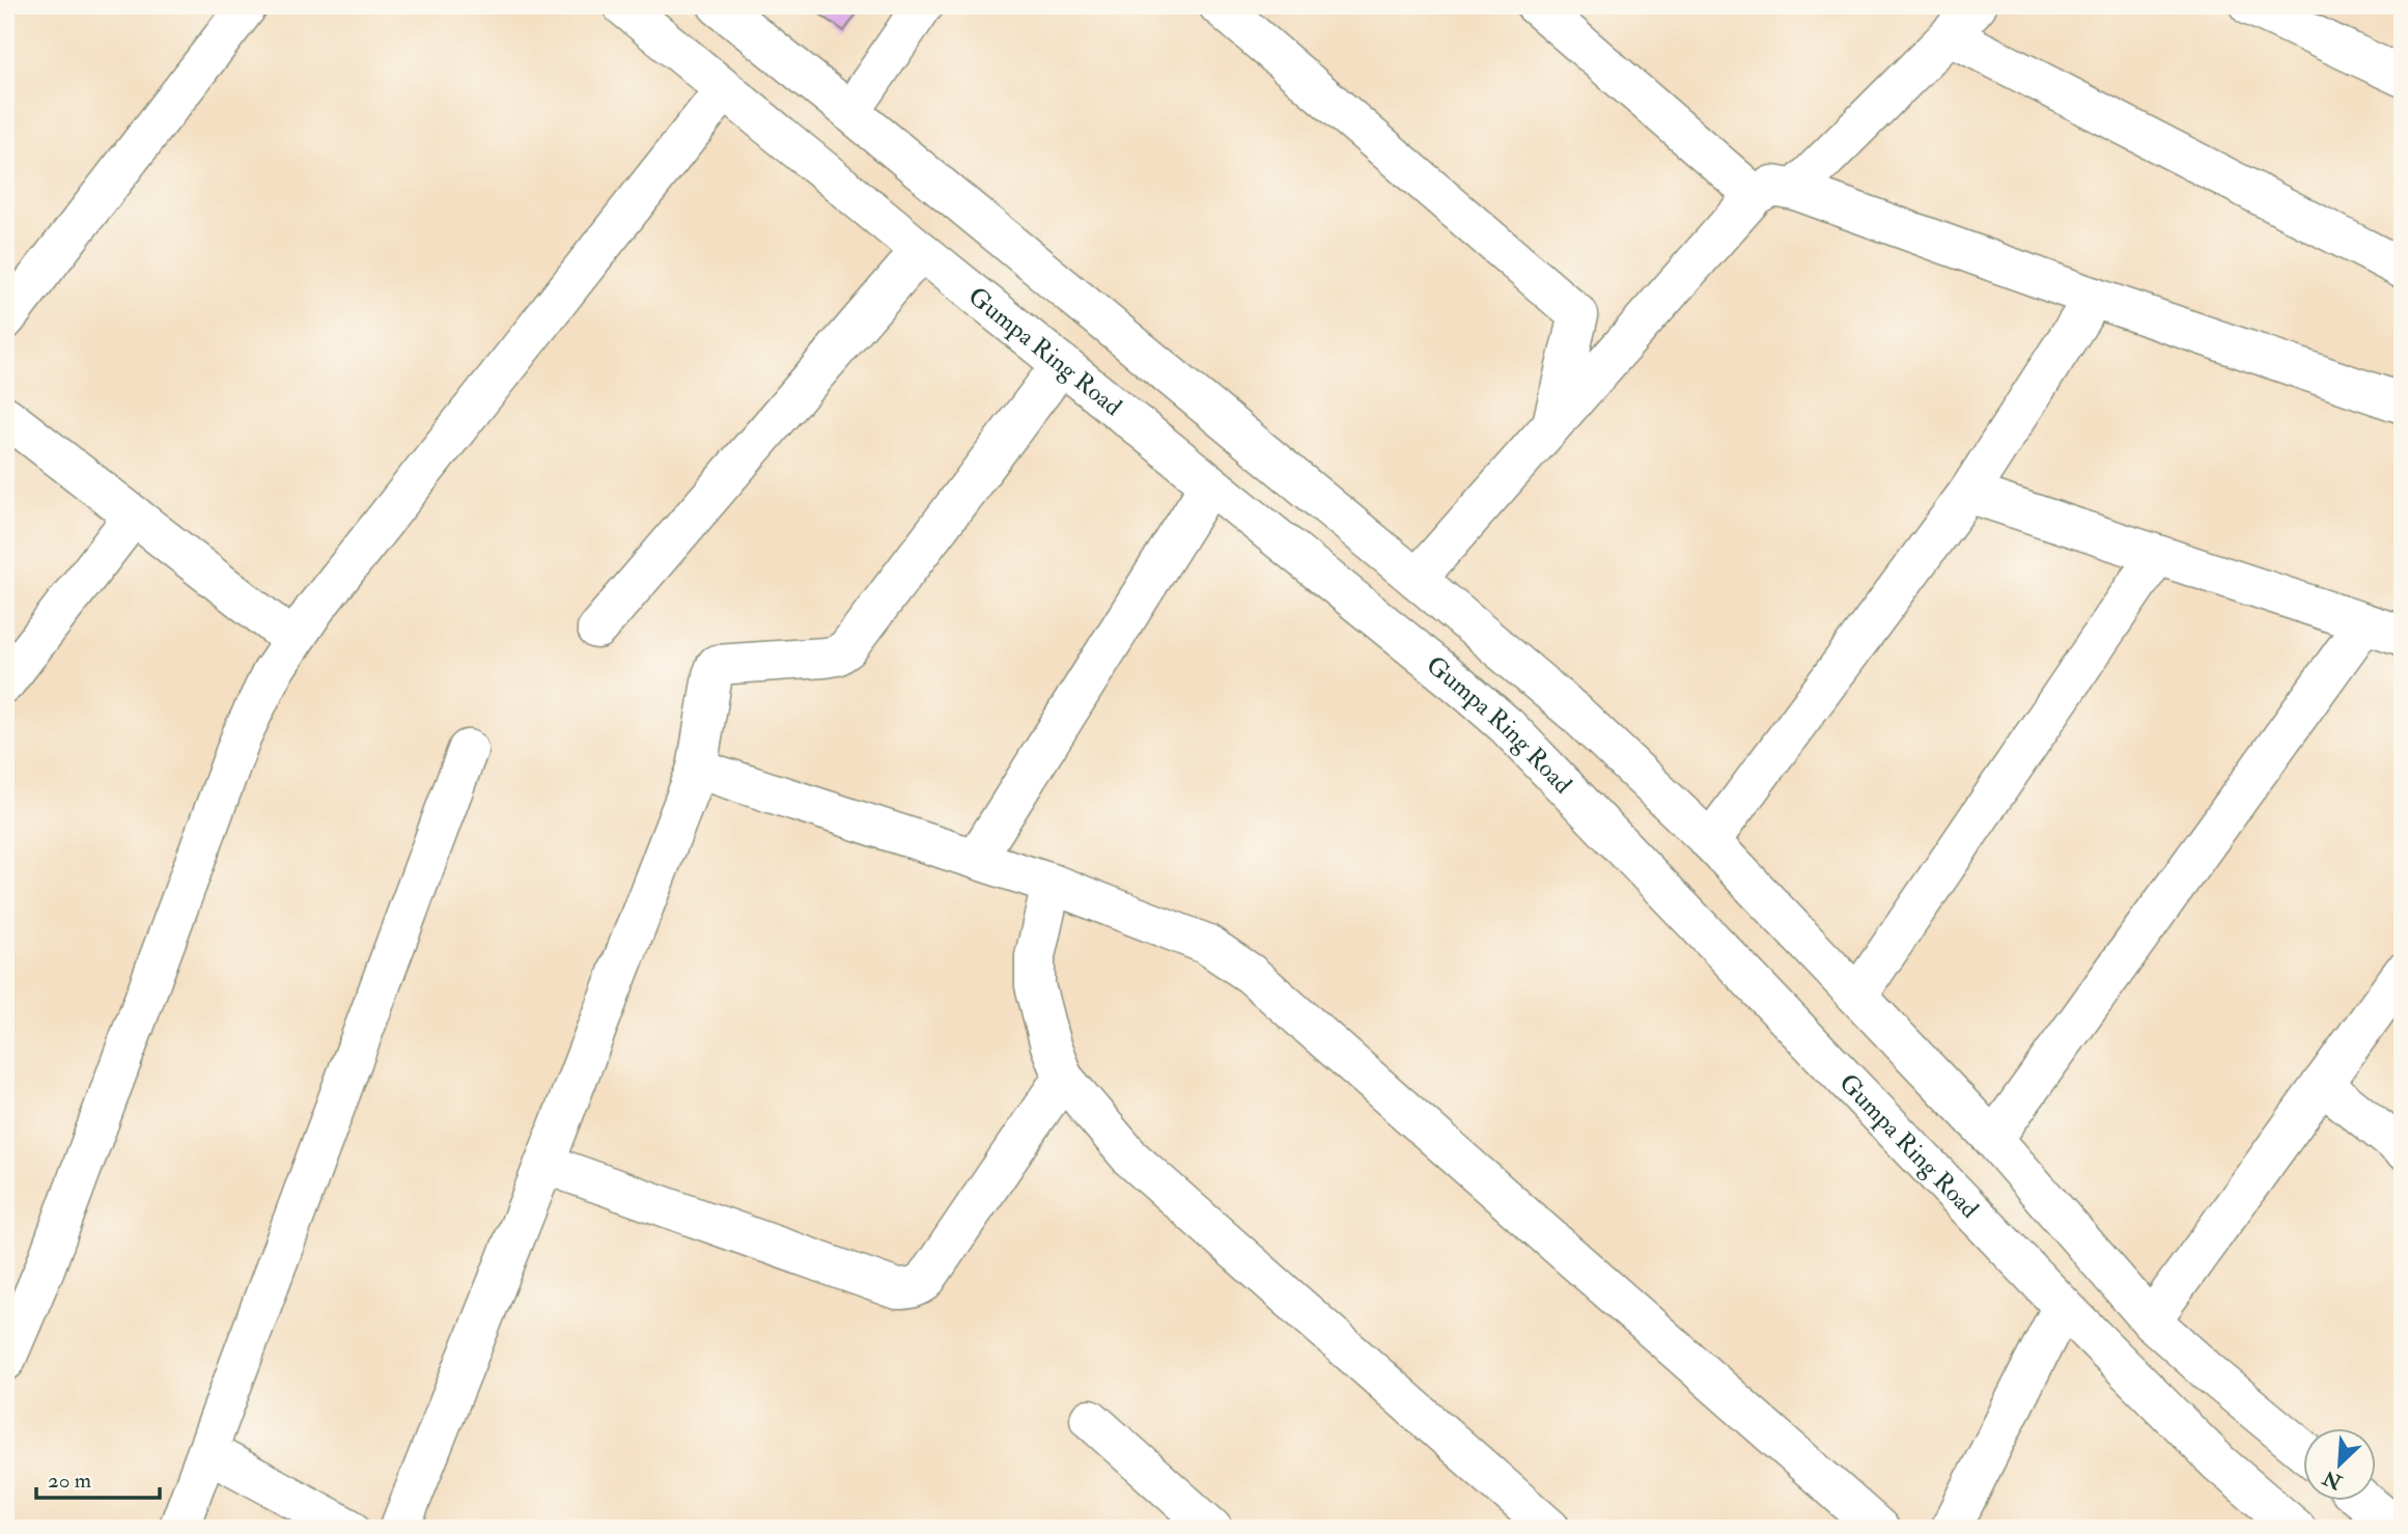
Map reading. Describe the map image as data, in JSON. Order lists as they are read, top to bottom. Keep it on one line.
{"streets":{"street":["Gumpa Ring Road"]},"scale_bar":"20 m","north":"bottom left"}
